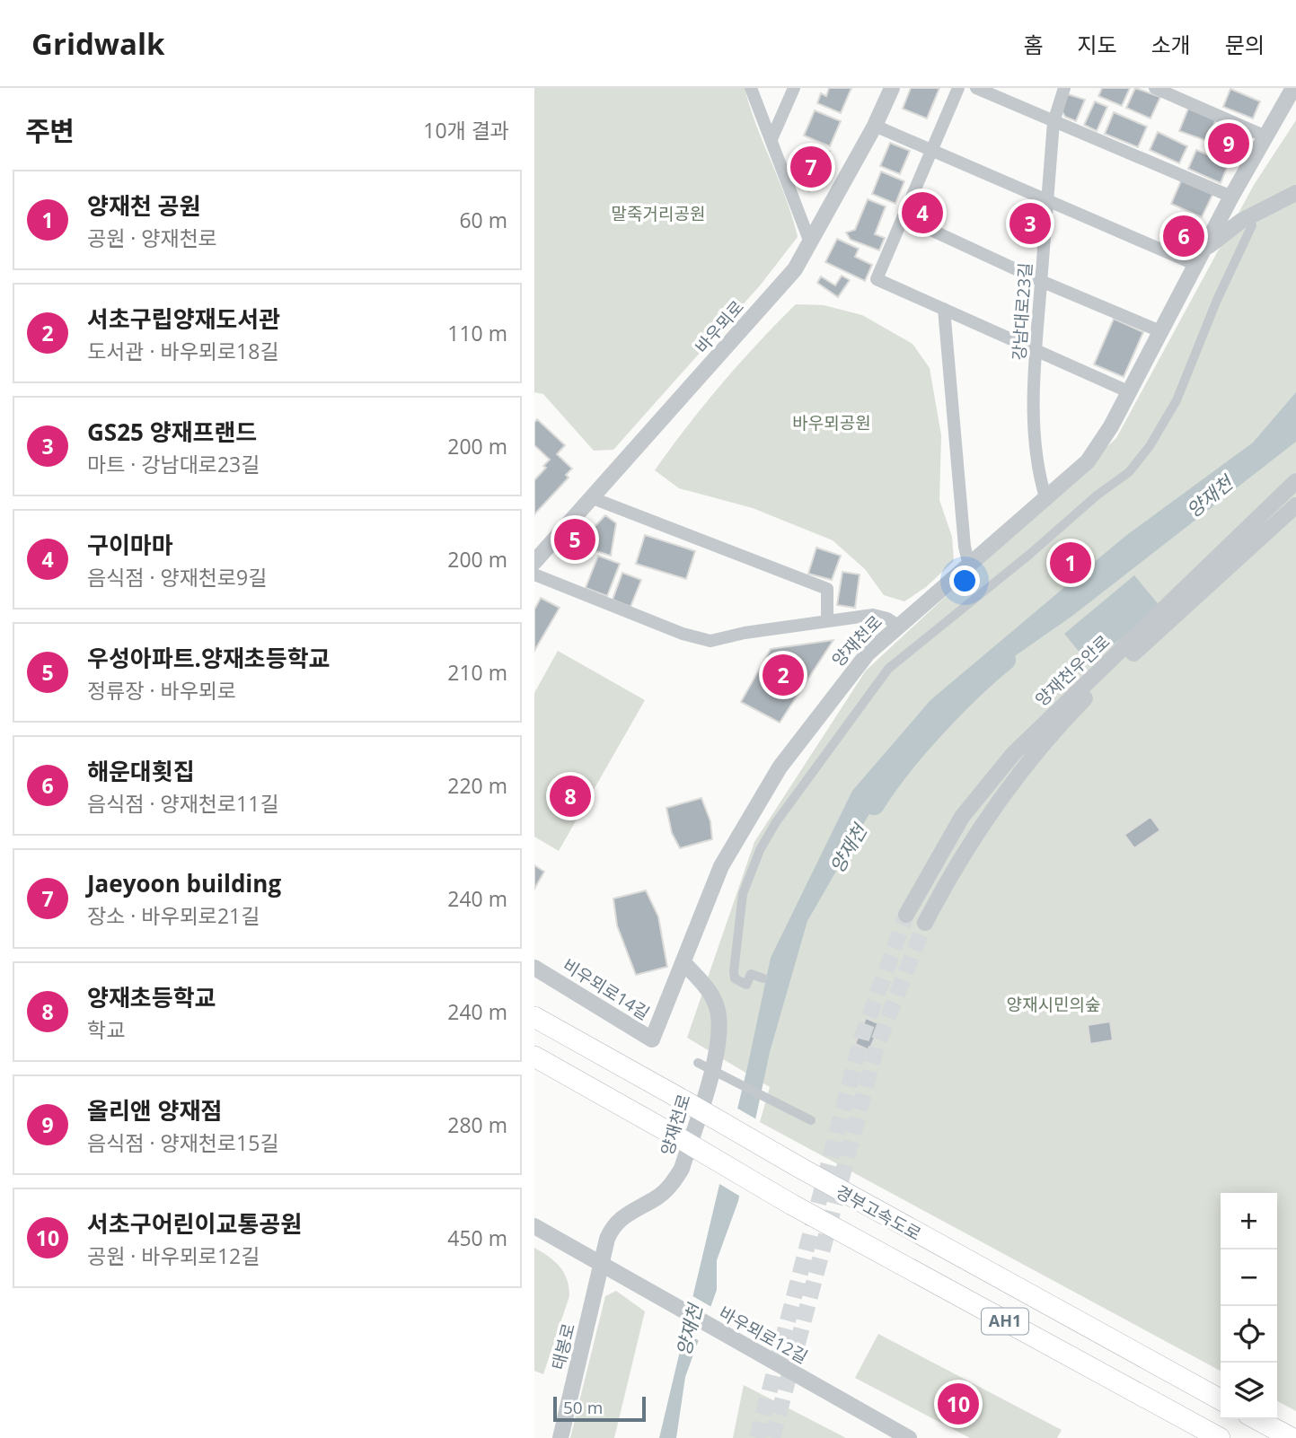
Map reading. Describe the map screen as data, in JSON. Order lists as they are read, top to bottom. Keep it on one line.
{"streets":{"highway":["경부고속도로","AH1"],"street":["강남대로23길","바우뫼로","양재천로","양재천우안로","비우뫼로14길","바우뫼로12길","태봉로"]},"crossings":[["강남대로23길","양재천로"],["양재천로","비우뫼로14길"],["양재천로","바우뫼로12길"],["양재천로","태봉로"],["바우뫼로12길","태봉로"]],"water":["양재천"],"parks":["말죽거리공원","바우뫼공원","양재시민의숲"],"scale_bar":"50 m","page":{"header":"Gridwalk","nav":["홈","지도","소개","문의"],"heading":["주변","10개 결과"],"pins":["9","7","4","3","6","5","1","2","8","10"],"list":[{"mark":"1","name":"양재천 공원","note":"공원 · 양재천로","value":"60 m"},{"mark":"2","name":"서초구립양재도서관","note":"도서관 · 바우뫼로18길","value":"110 m"},{"mark":"3","name":"GS25 양재프랜드","note":"마트 · 강남대로23길","value":"200 m"},{"mark":"4","name":"구이마마","note":"음식점 · 양재천로9길","value":"200 m"},{"mark":"5","name":"우성아파트.양재초등학교","note":"정류장 · 바우뫼로","value":"210 m"},{"mark":"6","name":"해운대횟집","note":"음식점 · 양재천로11길","value":"220 m"},{"mark":"7","name":"Jaeyoon building","note":"장소 · 바우뫼로21길","value":"240 m"},{"mark":"8","name":"양재초등학교","note":"학교","value":"240 m"},{"mark":"9","name":"올리앤 양재점","note":"음식점 · 양재천로15길","value":"280 m"},{"mark":"10","name":"서초구어린이교통공원","note":"공원 · 바우뫼로12길","value":"450 m"}],"map_buttons":["+","−"],"scale":"50 m"}}
